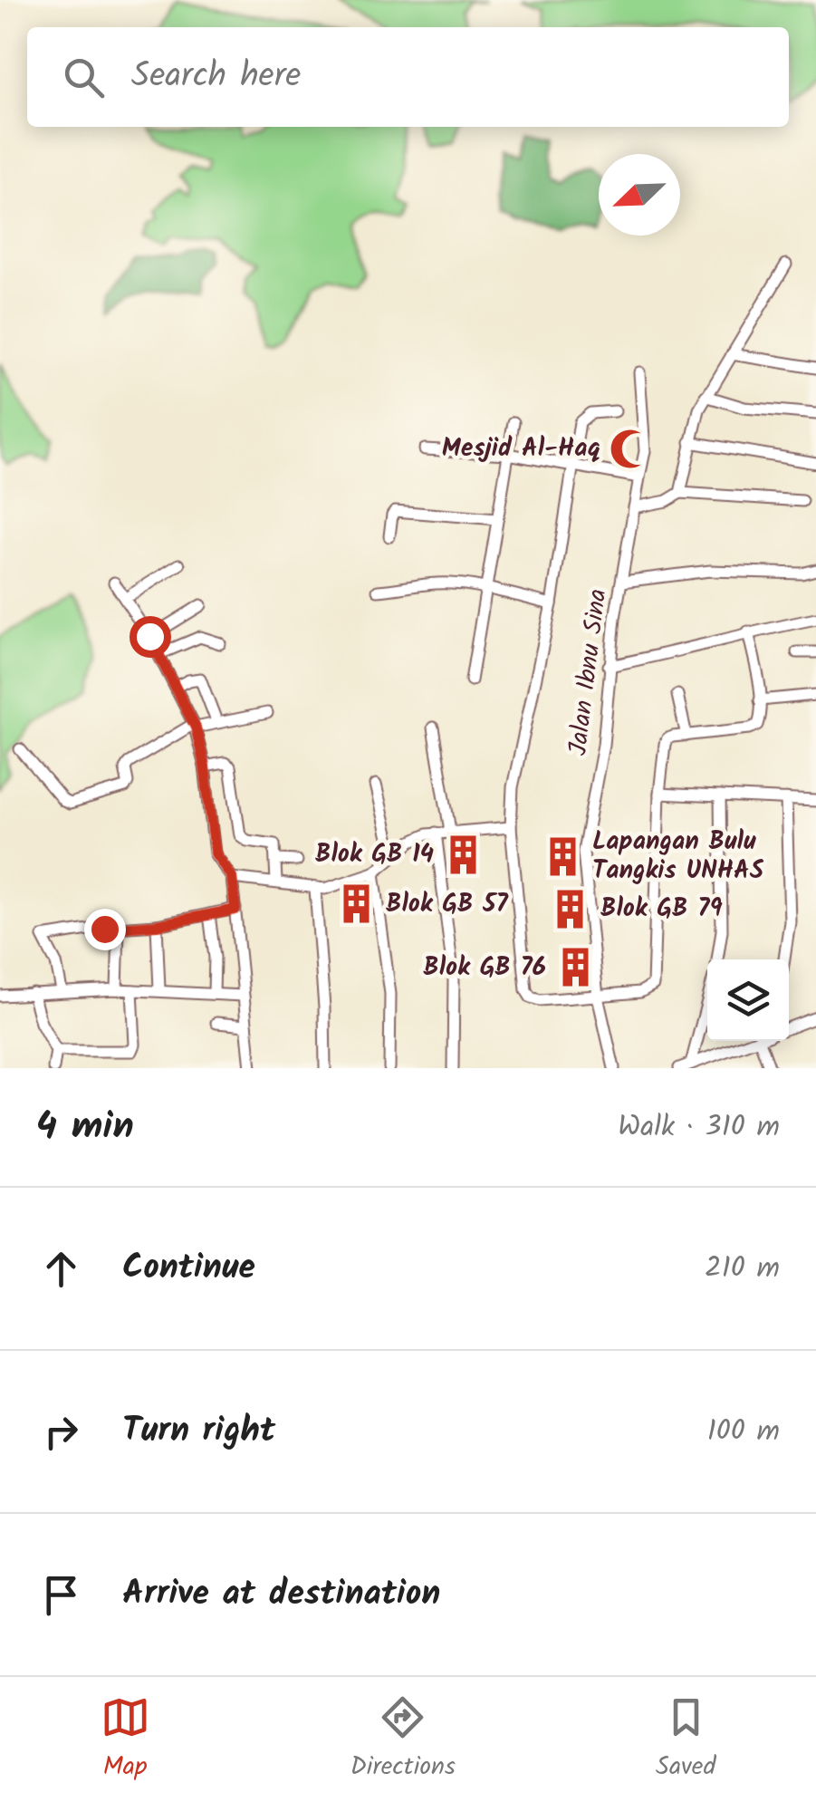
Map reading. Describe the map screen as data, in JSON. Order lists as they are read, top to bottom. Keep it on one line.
{"streets":{"street":["Jalan Ibnu Sina"]},"places":{"mosque":["Mesjid Al-Haq"],"building":["Blok GB 14","Lapangan Bulu Tangkis UNHAS","Blok GB 57","Blok GB 79","Blok GB 76"]},"north":"bottom left","page":{"search":"Search here","heading":["4 min","Walk · 310 m"],"list":[["Continue","210 m"],["Turn right","100 m"],"Arrive at destination"],"nav":["Map","Directions","Saved"]}}
